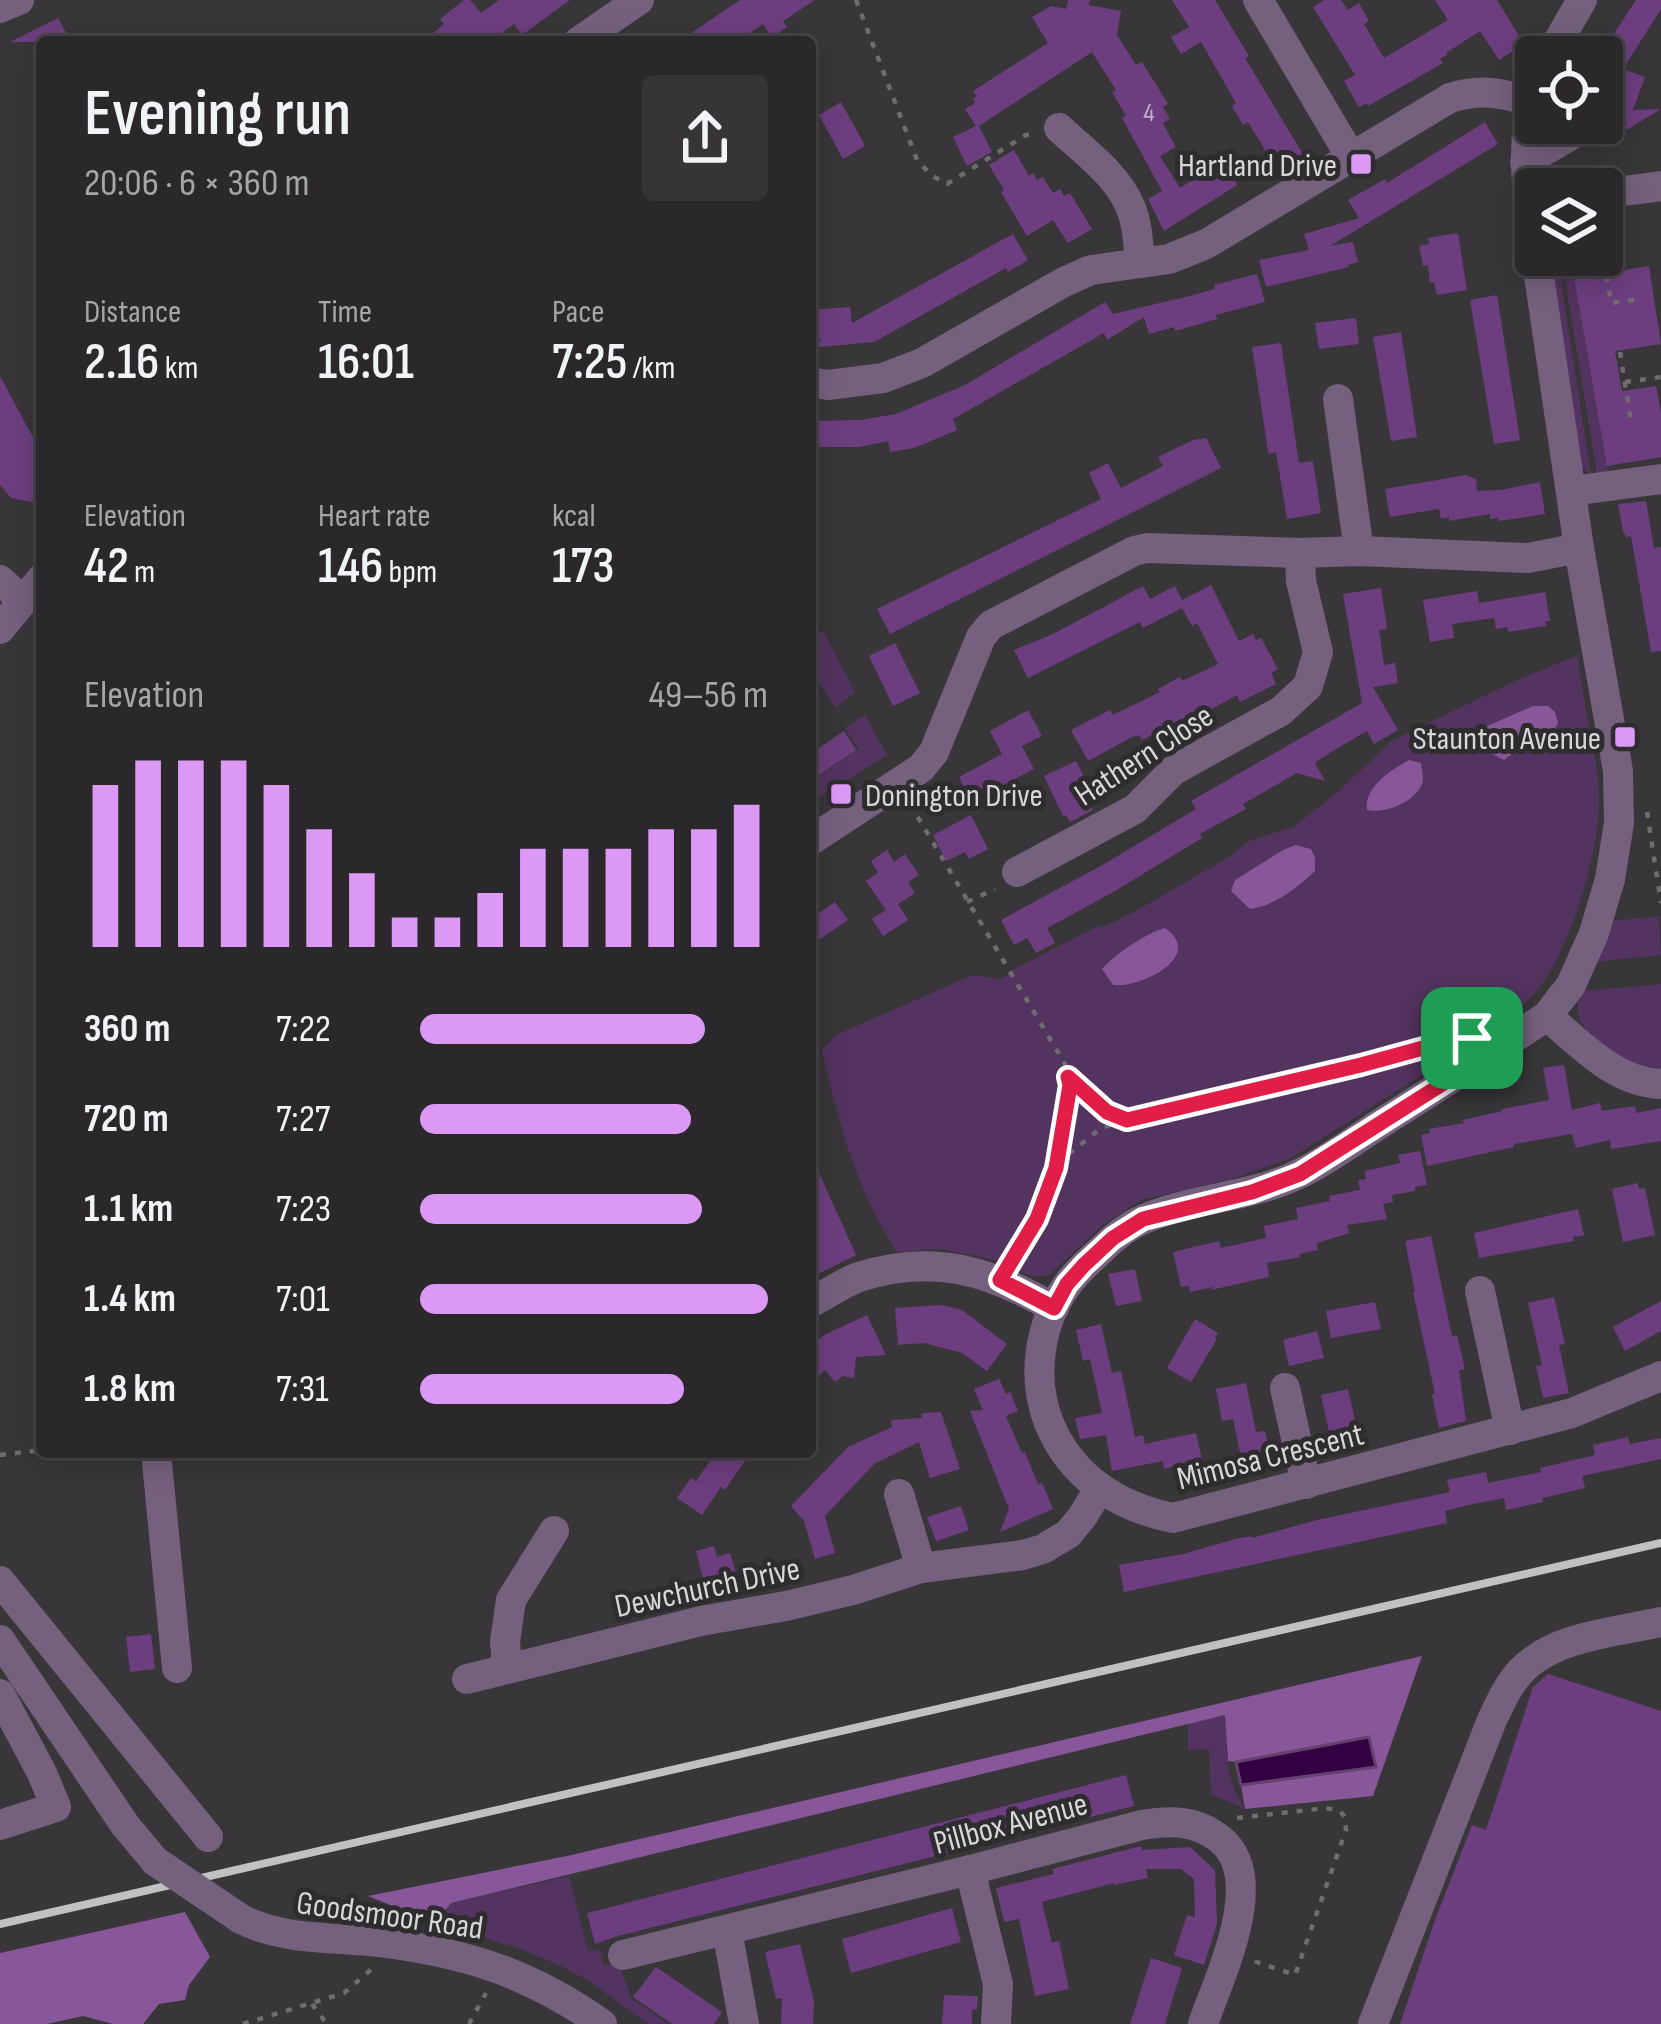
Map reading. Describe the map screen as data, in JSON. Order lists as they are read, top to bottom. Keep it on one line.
{"streets":{"street":["Hathern Close","Mimosa Crescent","Dewchurch Drive","Pillbox Avenue","Goodsmoor Road"]},"crossings":[["Mimosa Crescent","Dewchurch Drive"]],"places":{"transit":["Hartland Drive","Staunton Avenue","Donington Drive"]},"house_numbers":["4"],"page":{"heading":["Evening run","20:06 · 6 × 360 m"],"stats":[["Distance","2.16 km"],["Time","16:01"],["Pace","7:25 /km"],["Elevation","42 m"],["Heart rate","146 bpm"],["kcal","173"]],"chart":["Elevation","49–56 m"],"list":[{"name":"360 m","note":"7:22"},{"name":"720 m","note":"7:27"},{"name":"1.1 km","note":"7:23"},{"name":"1.4 km","note":"7:01"},{"name":"1.8 km","note":"7:31"}]}}
